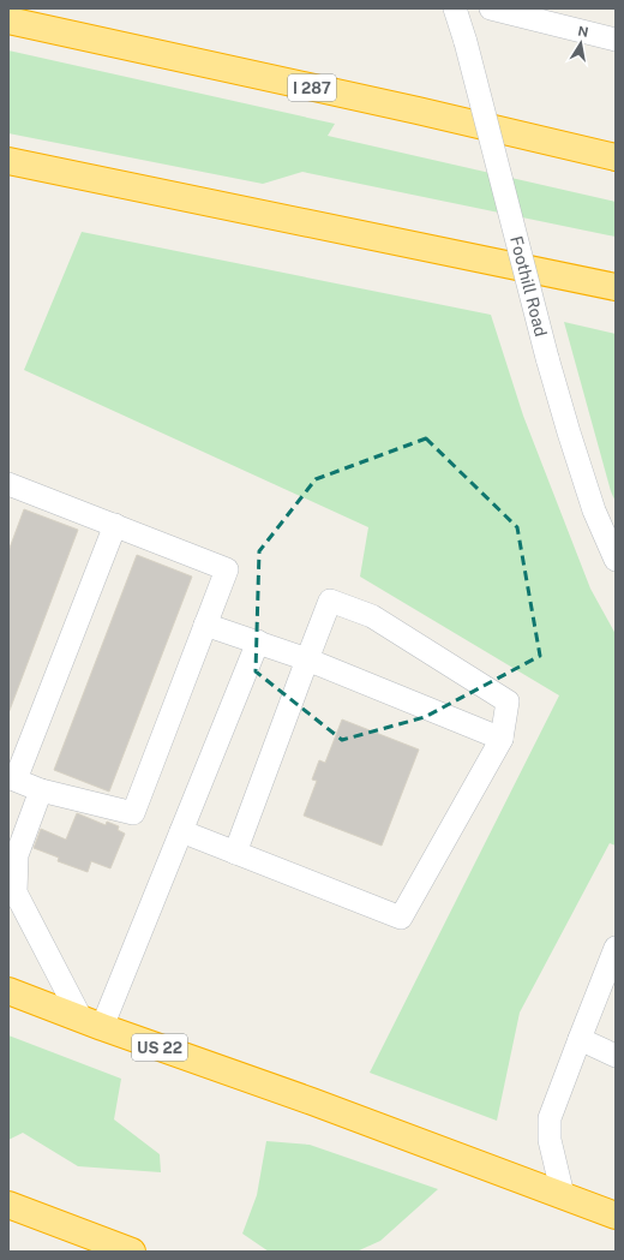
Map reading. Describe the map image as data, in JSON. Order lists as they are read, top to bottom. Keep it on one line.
{"streets":{"highway":["I 287","US 22"],"street":["Foothill Road"]},"north":"top"}
